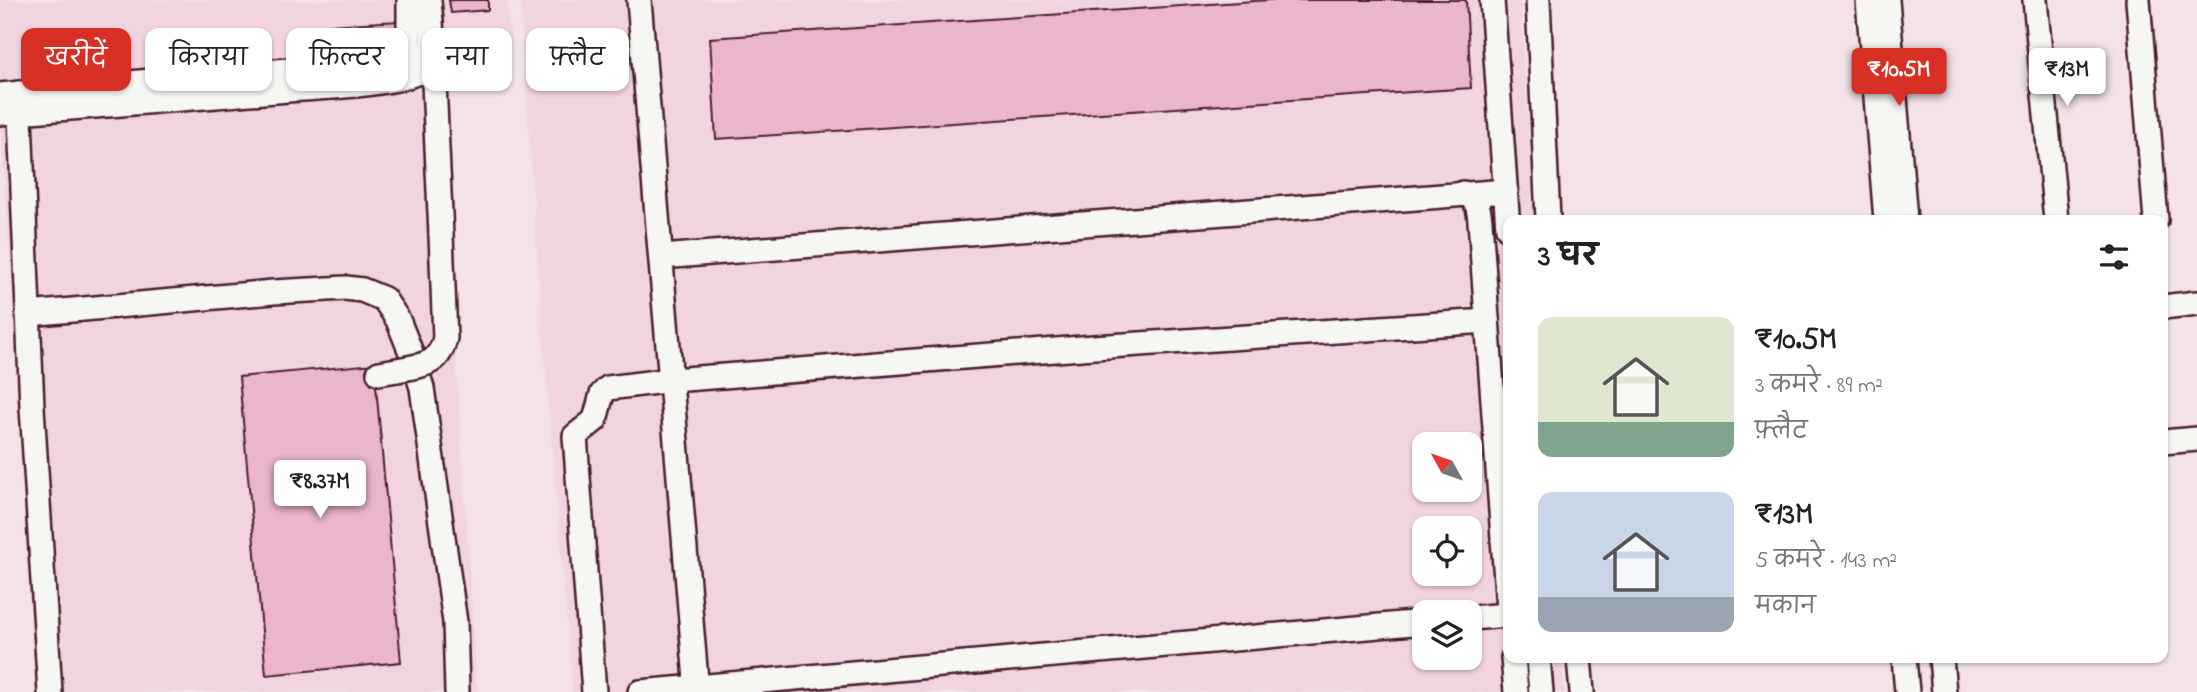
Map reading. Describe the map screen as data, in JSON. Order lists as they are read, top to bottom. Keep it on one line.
{"north":"top left","page":{"chip":["खरीदें","किराया","फ़िल्टर","नया","फ़्लैट"],"price":["₹10.5M","₹13M","₹8.37M"],"heading":"3 घर","list":[{"name":"₹10.5M","note":"3 कमरे · 89 m² · फ़्लैट"},{"name":"₹13M","note":"5 कमरे · 143 m² · मकान"}]}}
